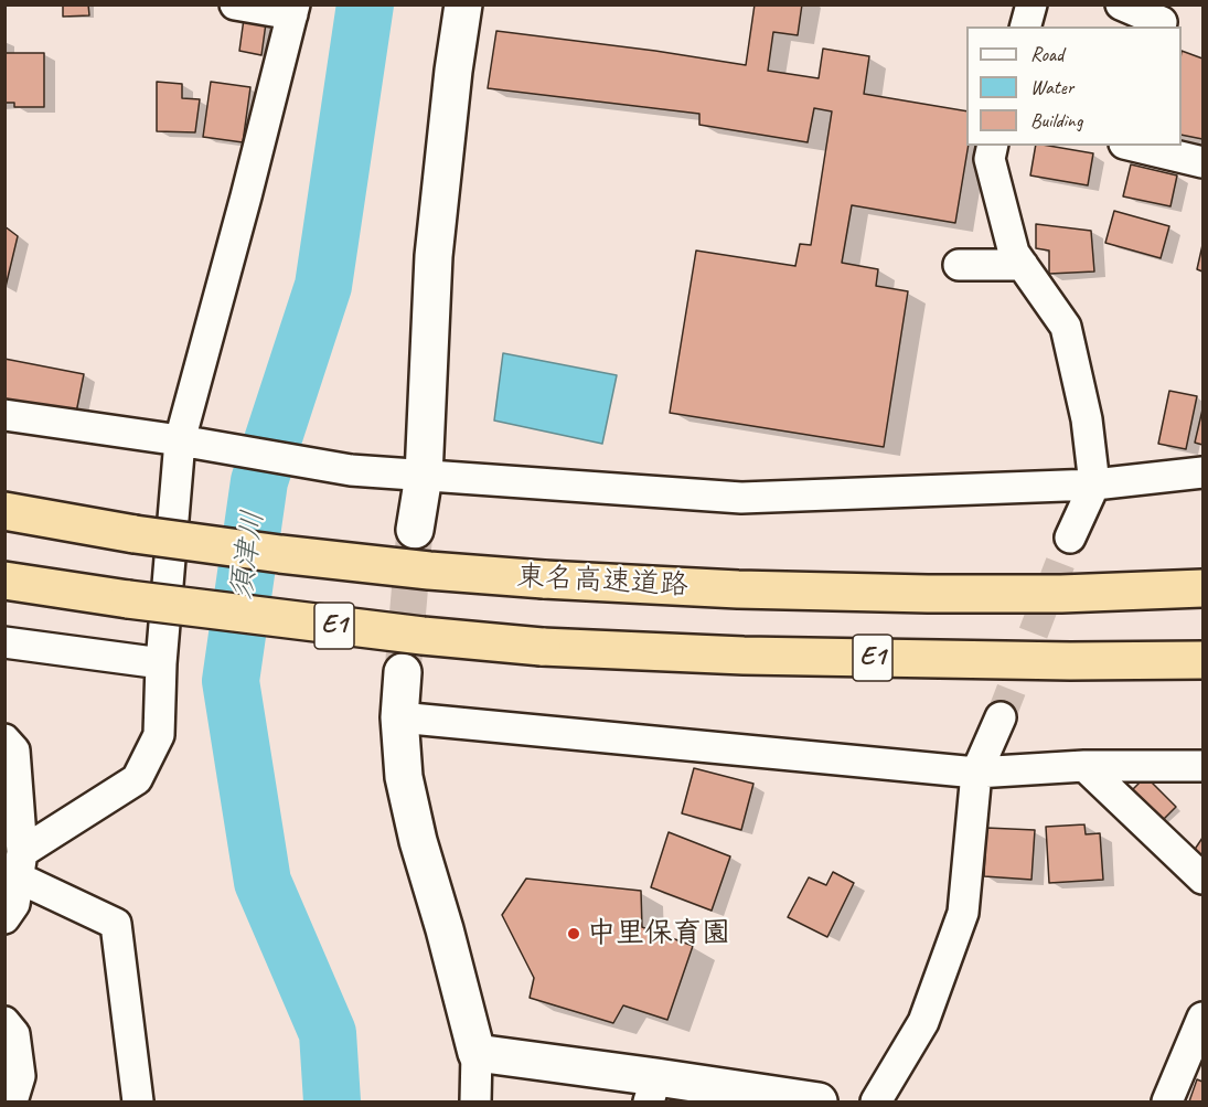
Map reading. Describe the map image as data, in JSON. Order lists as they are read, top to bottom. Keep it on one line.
{"streets":{"highway":["東名高速道路","E1"]},"water":["須津川"],"places":["中里保育園"],"legend":["Road","Water","Building"]}
